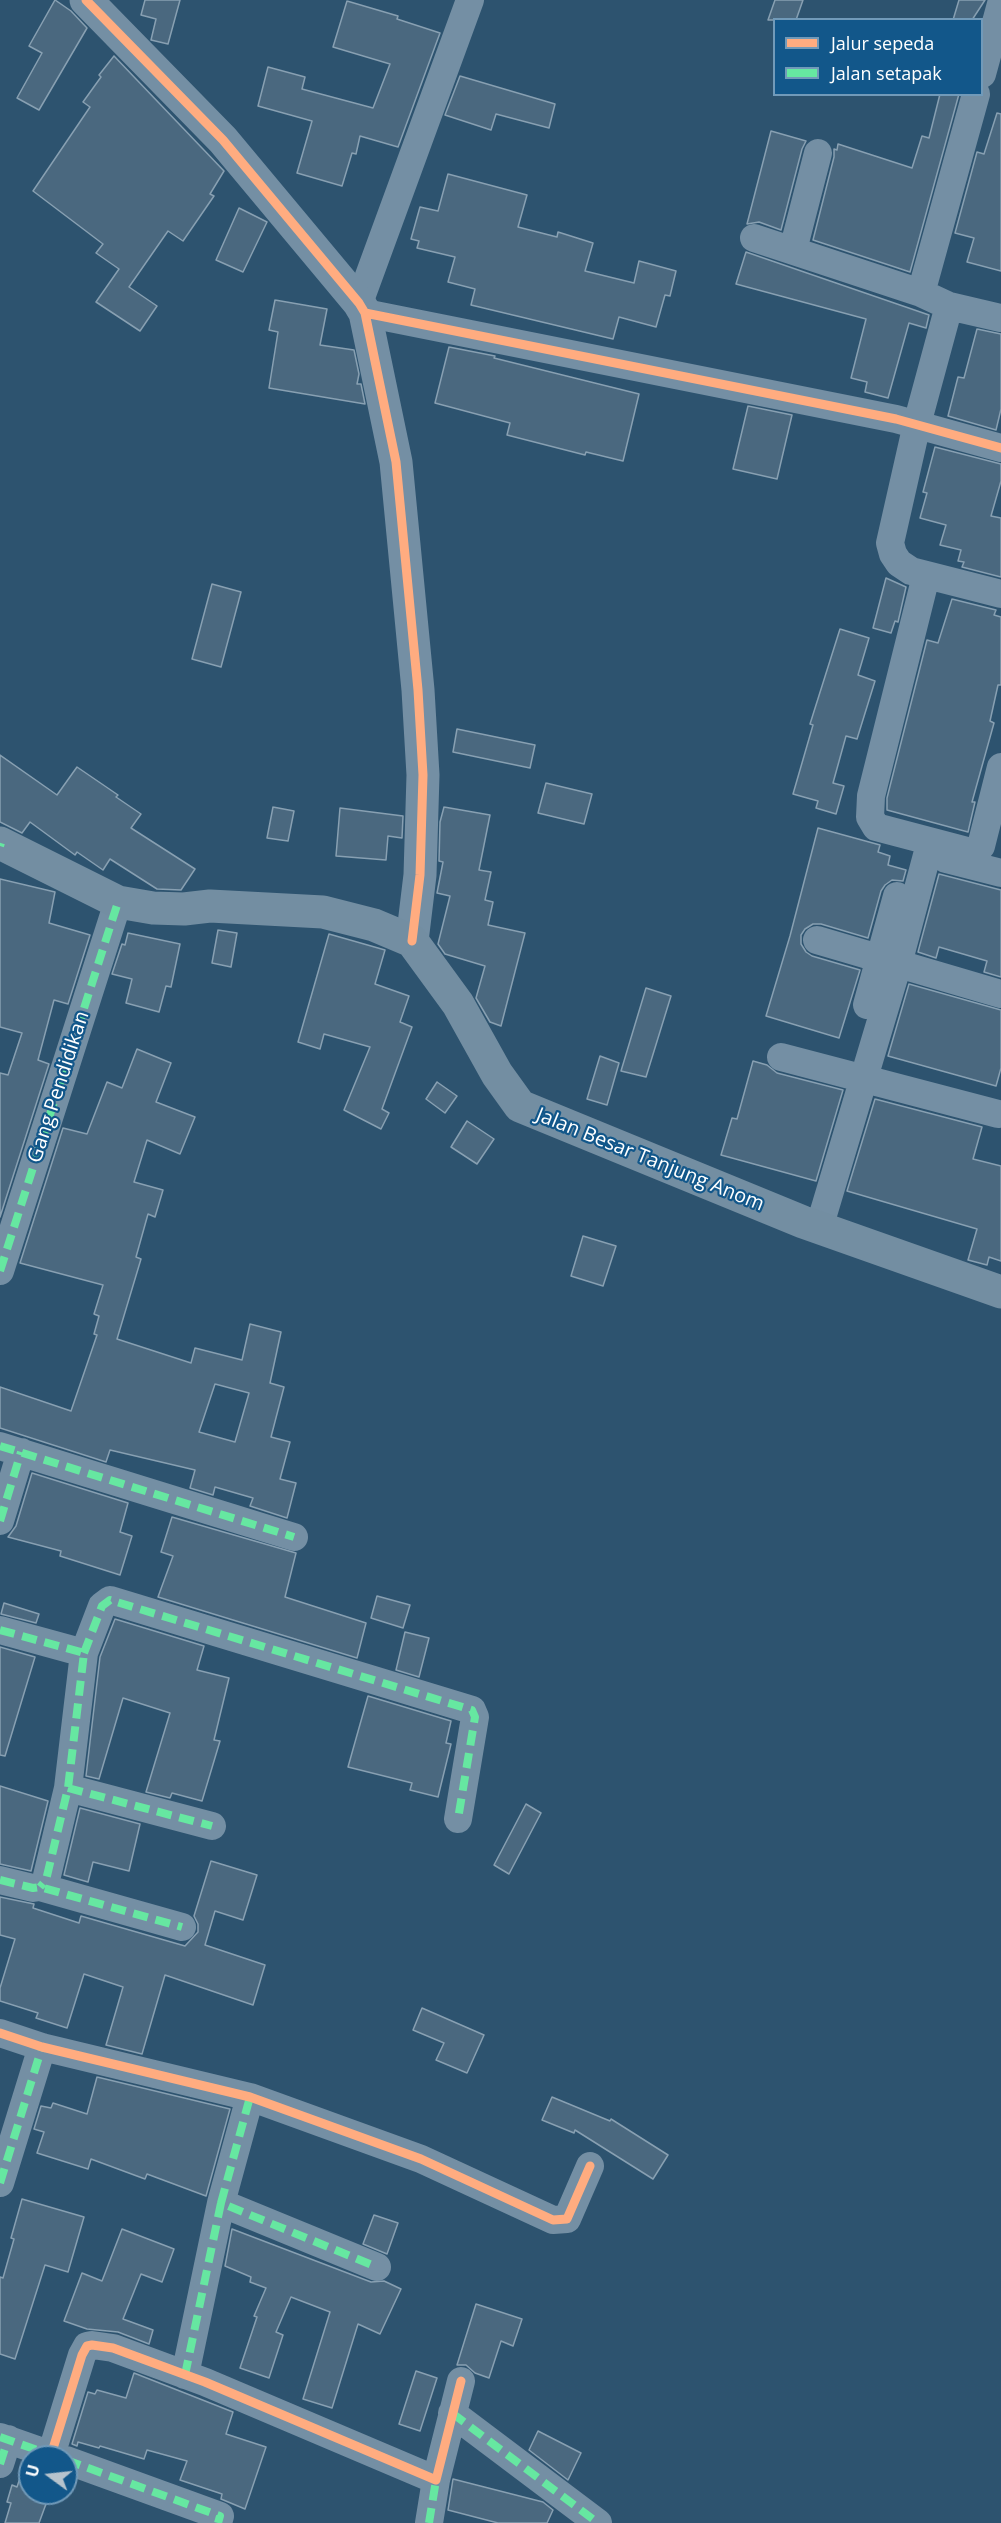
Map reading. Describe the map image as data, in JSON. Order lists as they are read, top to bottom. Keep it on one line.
{"streets":{"main road":["Jalan Besar Tanjung Anom"],"street":["Gang Pendidikan"]},"crossings":[["Gang Pendidikan","Jalan Besar Tanjung Anom"]],"legend":["Jalur sepeda","Jalan setapak"],"north":"left"}
